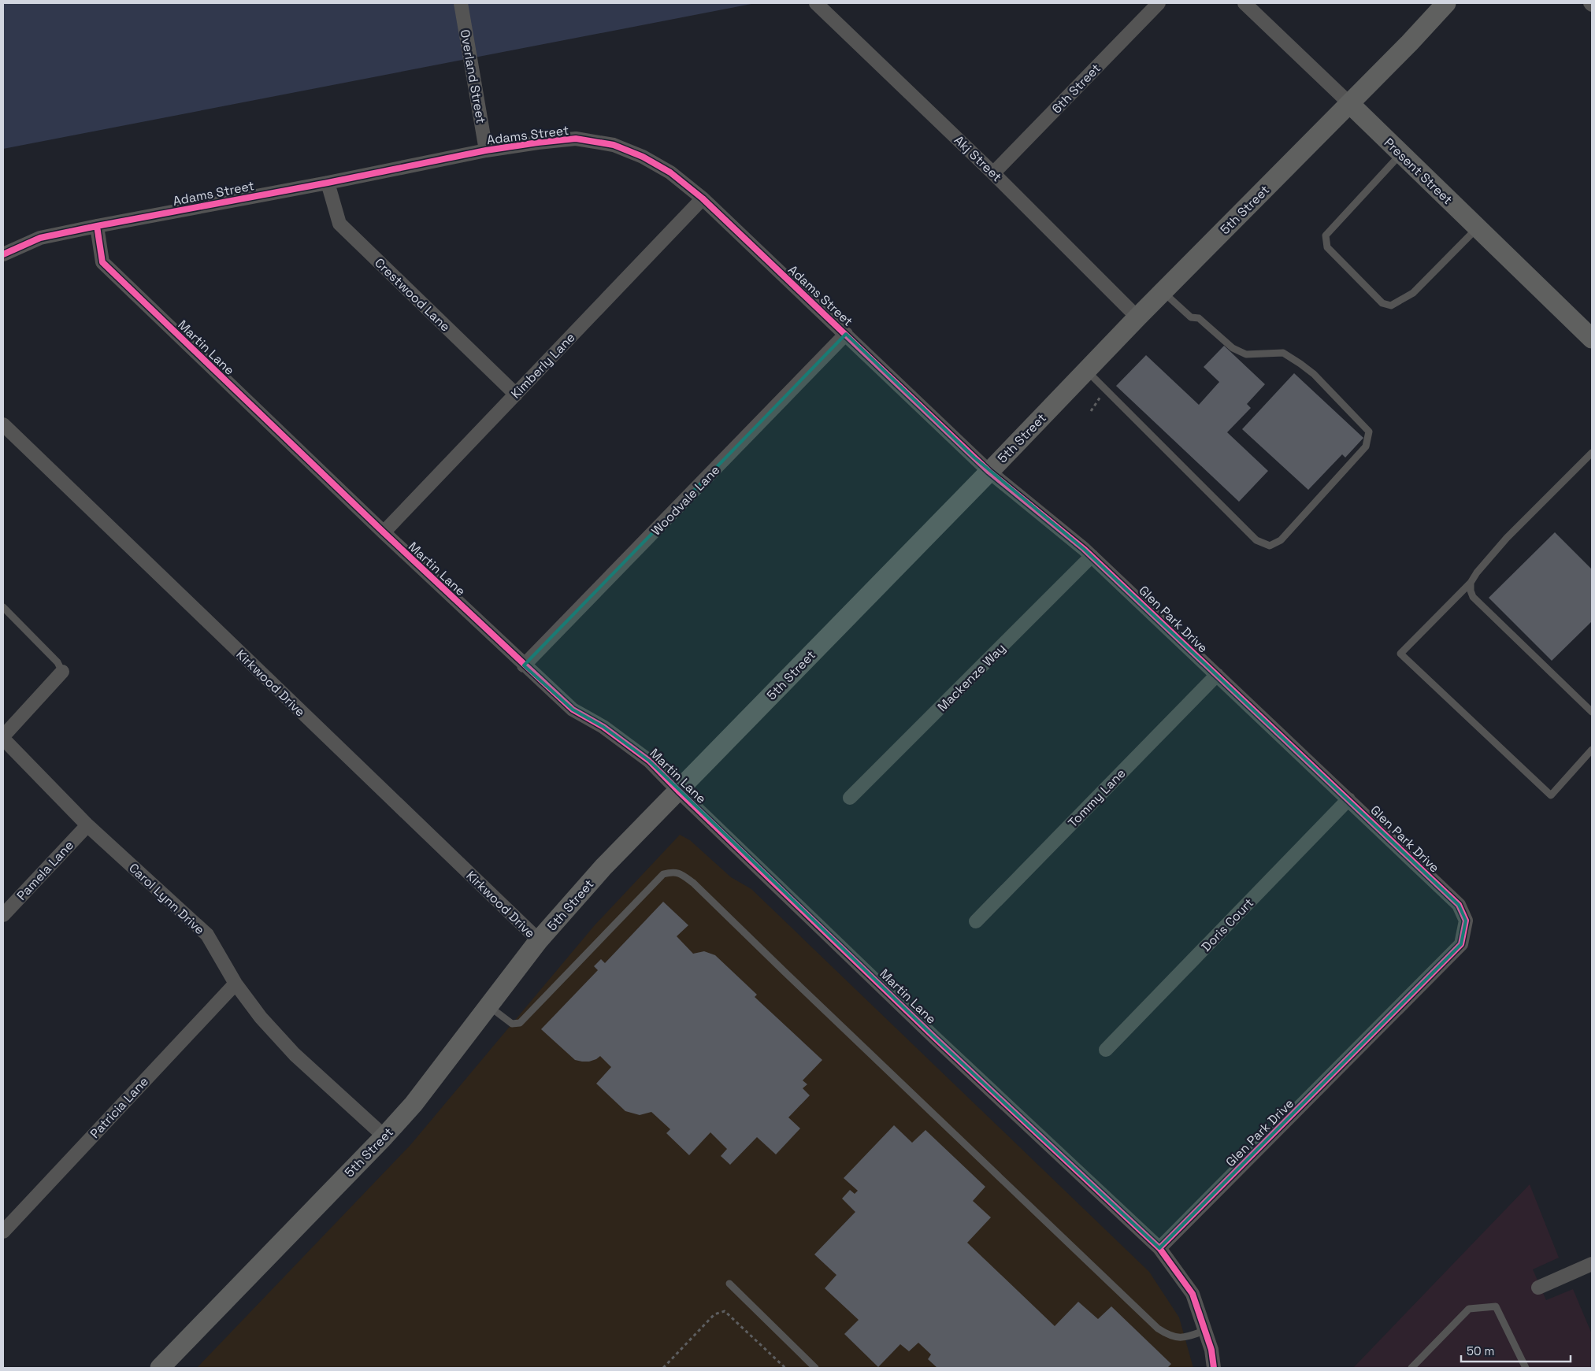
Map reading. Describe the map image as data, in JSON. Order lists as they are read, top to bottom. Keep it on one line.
{"streets":{"main road":["Present Street","5th Street"],"street":["Overland Street","6th Street","Adams Street","Akj Street","Crestwood Lane","Martin Lane","Kimberly Lane","Woodvale Lane","Glen Park Drive","Mackenze Way","Kirkwood Drive","Tommy Lane","Pamela Lane","Carol Lynn Drive","Doris Court","Patricia Lane"]},"crossings":[["Overland Street","Adams Street"],["6th Street","Akj Street"],["Adams Street","5th Street"],["Adams Street","Crestwood Lane"],["Adams Street","Martin Lane"],["Adams Street","Kimberly Lane"],["Adams Street","Woodvale Lane"],["Adams Street","Glen Park Drive"],["Akj Street","5th Street"],["Present Street","5th Street"],["5th Street","Martin Lane"],["5th Street","Glen Park Drive"],["5th Street","Kirkwood Drive"],["5th Street","Carol Lynn Drive"],["Crestwood Lane","Kimberly Lane"],["Martin Lane","Kimberly Lane"],["Martin Lane","Woodvale Lane"],["Martin Lane","Glen Park Drive"],["Glen Park Drive","Mackenze Way"],["Glen Park Drive","Tommy Lane"],["Glen Park Drive","Doris Court"],["Pamela Lane","Carol Lynn Drive"],["Carol Lynn Drive","Patricia Lane"]],"scale_bar":"50 m"}
